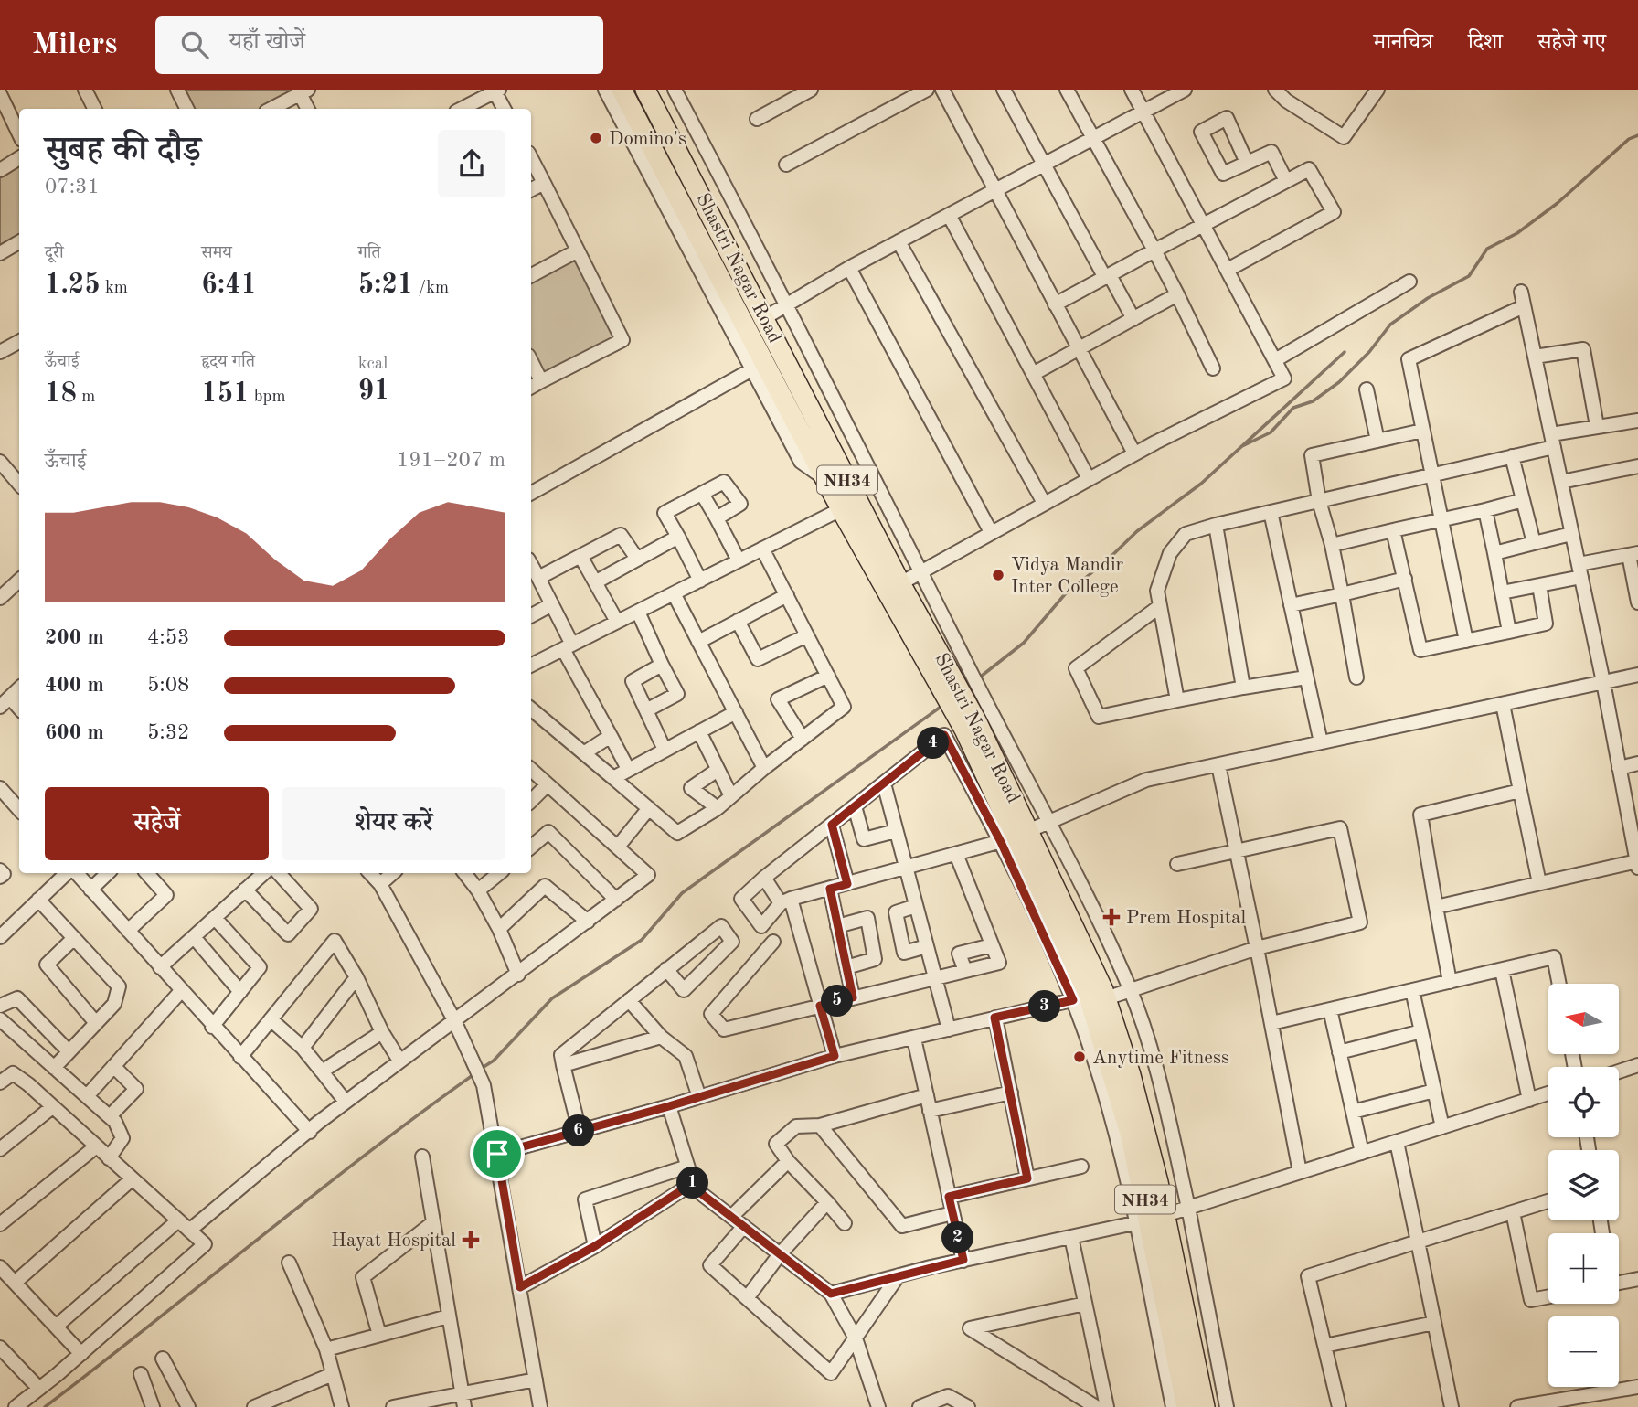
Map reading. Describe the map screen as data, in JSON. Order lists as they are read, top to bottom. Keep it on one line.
{"streets":{"highway":["Shastri Nagar Road","NH34"]},"crossings":[["Shastri Nagar Road","NH34"]],"places":{"other":["Domino's","Vidya Mandir Inter College","Anytime Fitness"],"health":["Prem Hospital","Hayat Hospital"]},"north":"left","page":{"header":"Milers","search":"यहाँ खोजें","nav":["मानचित्र","दिशा","सहेजे गए"],"heading":["सुबह की दौड़","07:31"],"stats":[["दूरी","1.25 km"],["समय","6:41"],["गति","5:21 /km"],["ऊँचाई","18 m"],["हृदय गति","151 bpm"],["kcal","91"]],"chart":["ऊँचाई","191–207 m"],"list":[{"name":"200 m","note":"4:53"},{"name":"400 m","note":"5:08"},{"name":"600 m","note":"5:32"}],"pins":["4","5","3","6","1","2"],"buttons":["सहेजें","शेयर करें"],"map_buttons":["+","−"]}}
